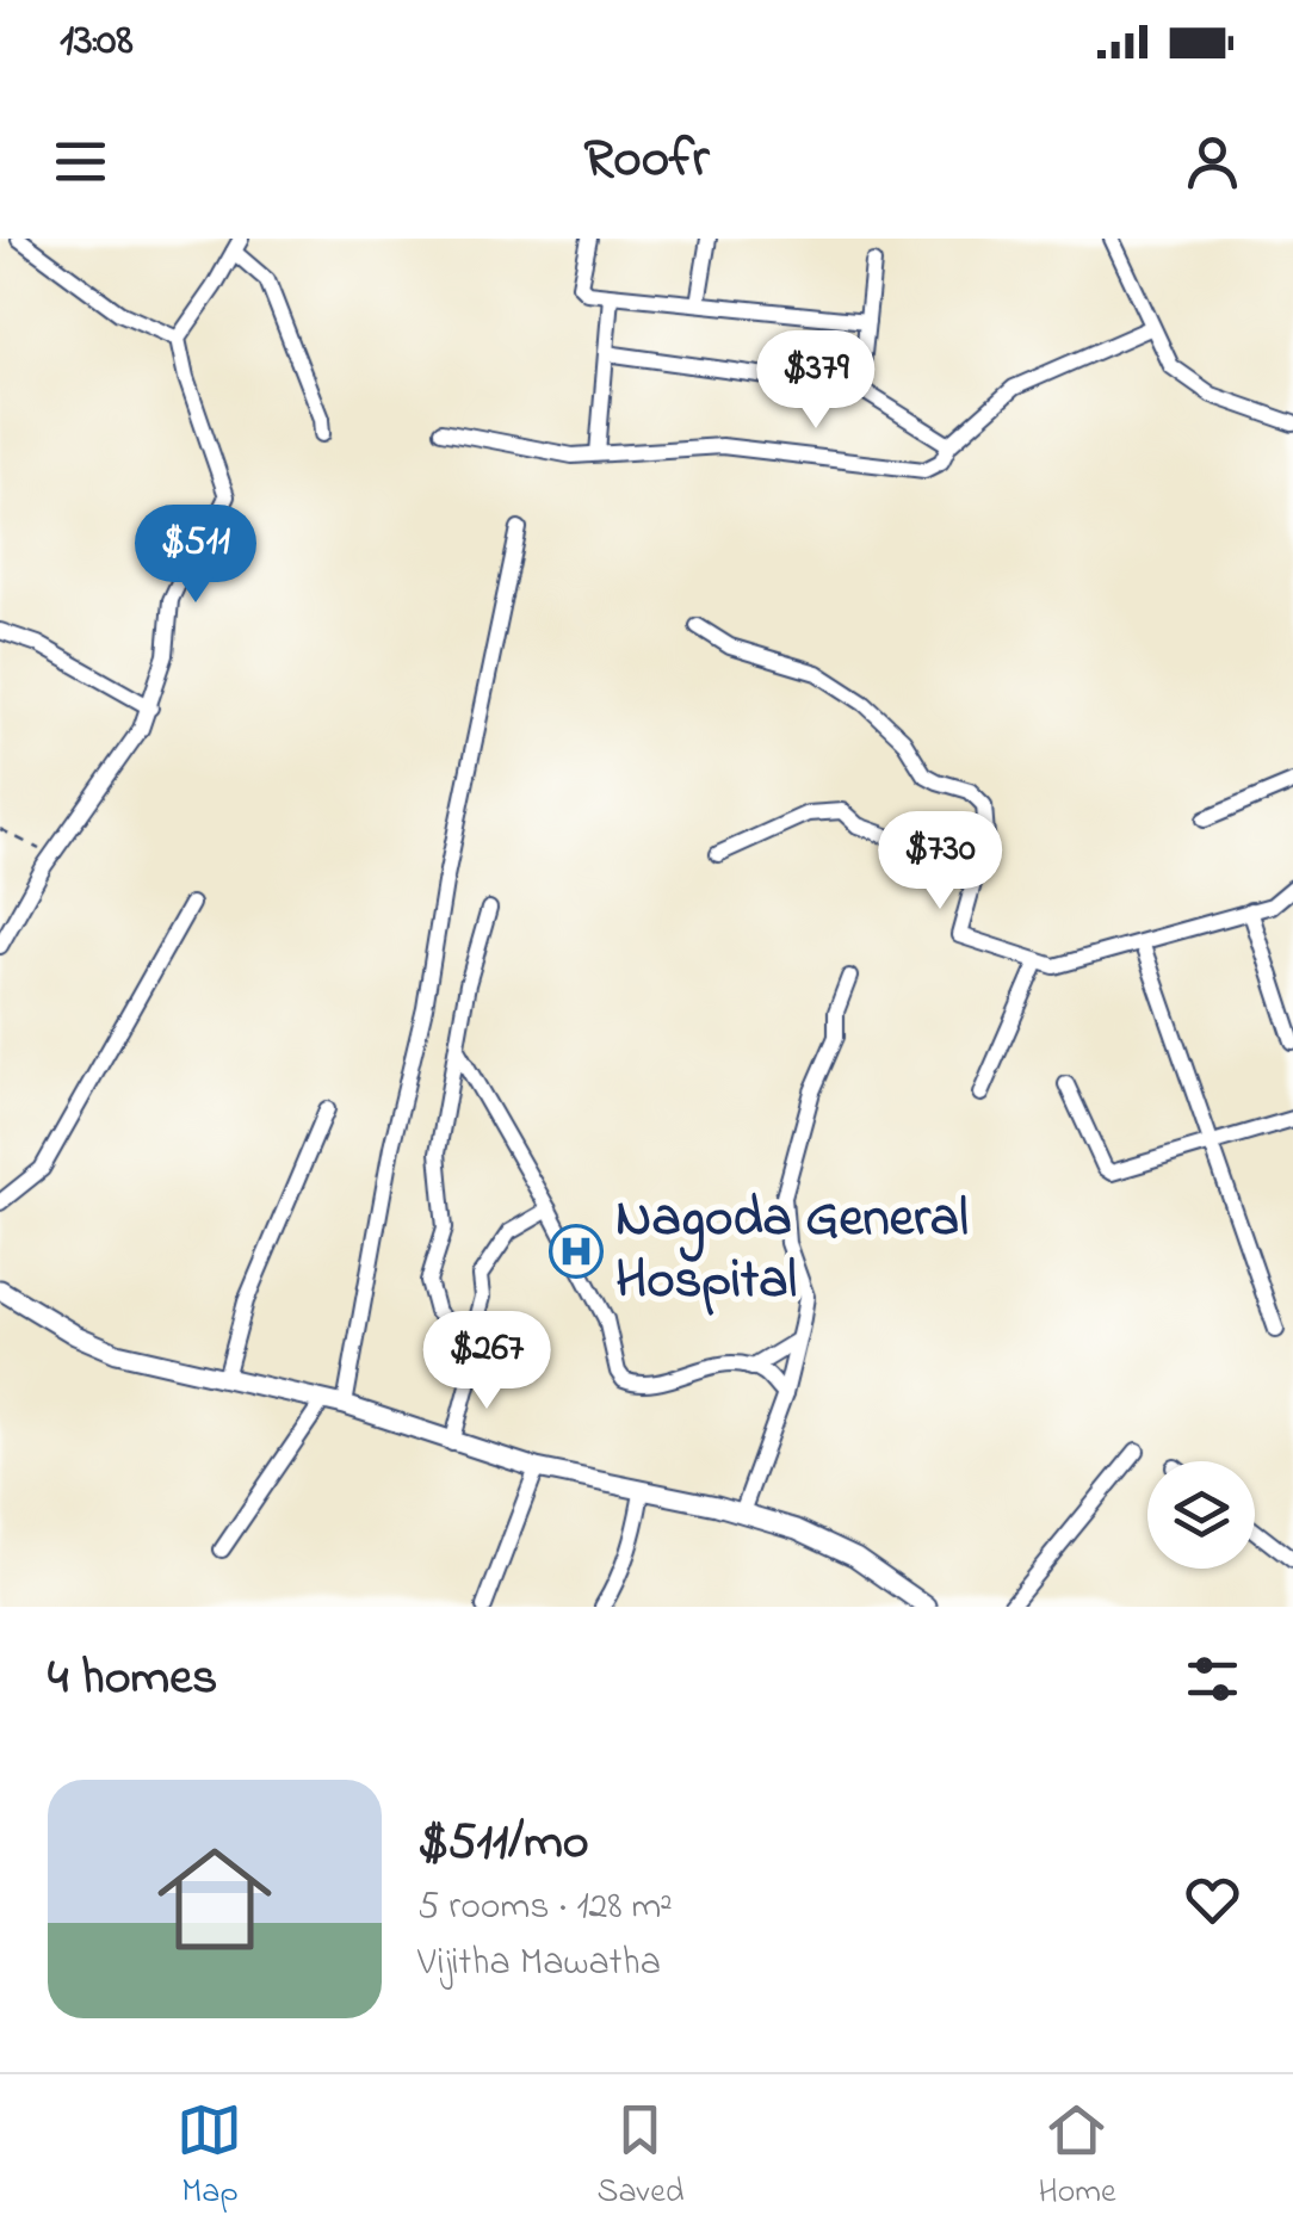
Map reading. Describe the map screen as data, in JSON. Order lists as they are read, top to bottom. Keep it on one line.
{"places":{"hospital":["Nagoda General Hospital"]},"page":{"status":"13:08","header":"Roofr","price":["$379","$511","$730","$267"],"heading":"4 homes","list":[{"name":"$511/mo","note":"5 rooms · 128 m² · Vijitha Mawatha"}],"tabs":["Map","Saved","Home"]}}
